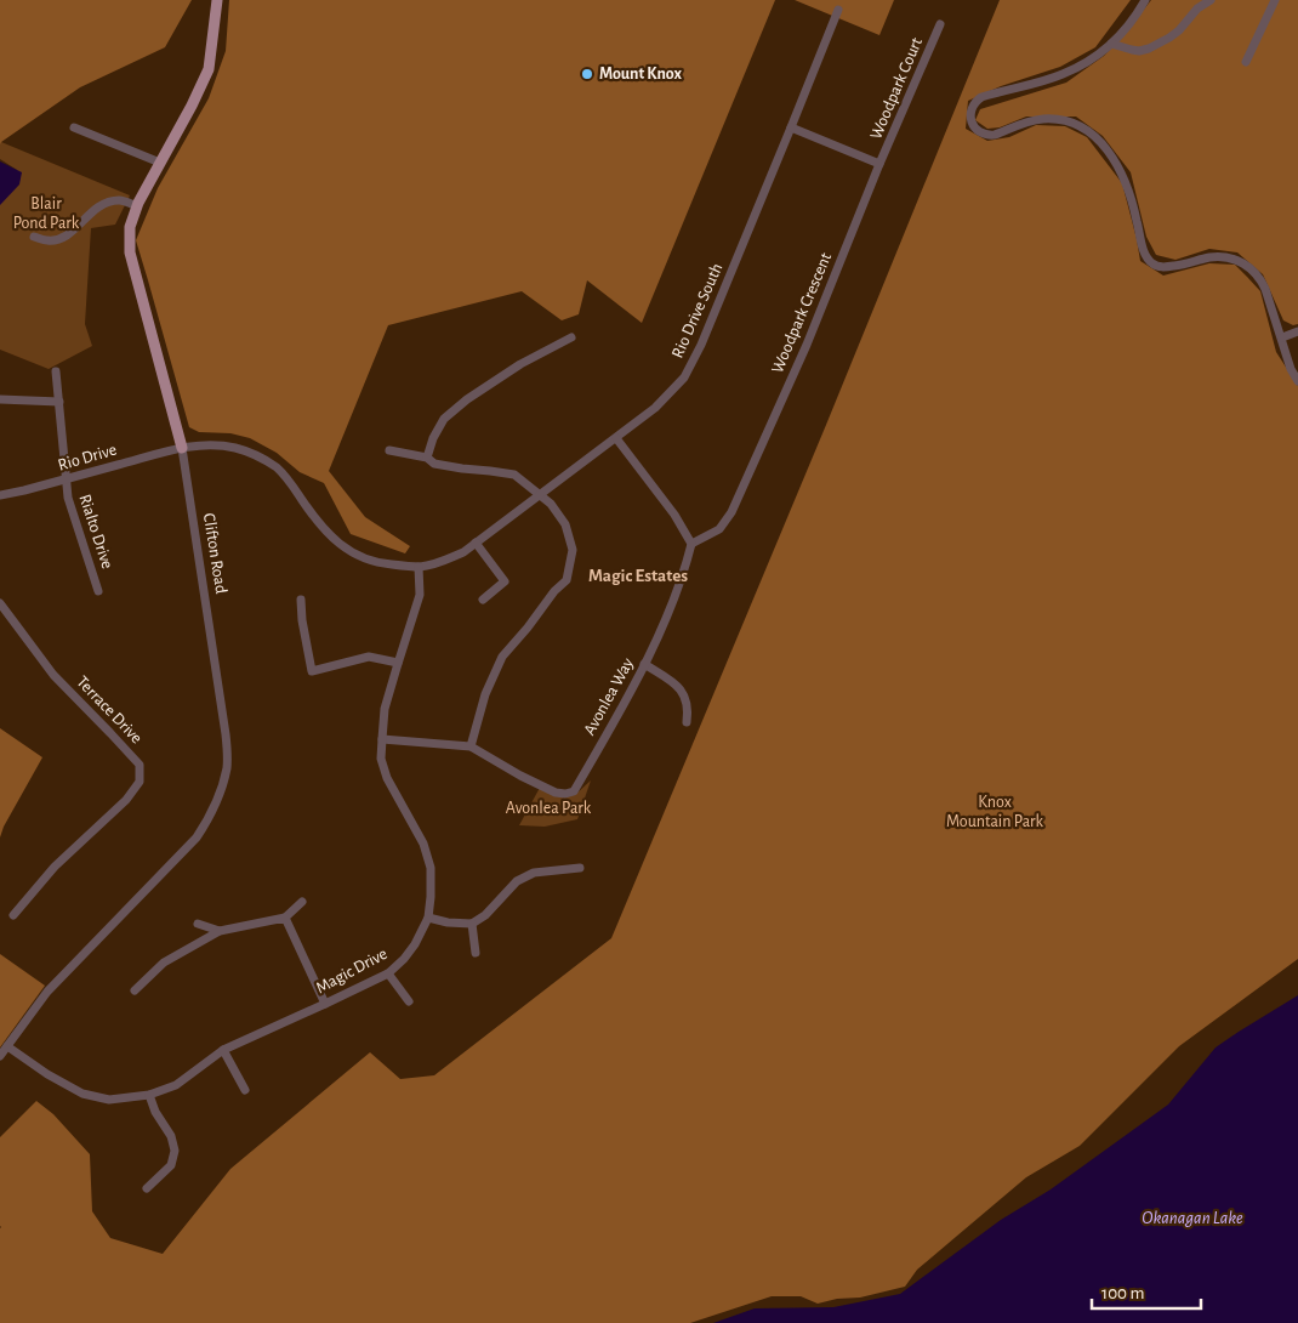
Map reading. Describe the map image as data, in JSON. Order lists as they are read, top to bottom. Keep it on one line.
{"streets":{"main road":["Clifton Road"],"street":["Woodpark Court","Rio Drive South","Woodpark Crescent","Rio Drive","Rialto Drive","Avonlea Way","Terrace Drive","Magic Drive"]},"crossings":[["Woodpark Court","Woodpark Crescent"],["Rio Drive South","Rio Drive"],["Rio Drive South","Clifton Road"],["Rio Drive South","Magic Drive"],["Woodpark Crescent","Avonlea Way"],["Rio Drive","Rialto Drive"],["Rio Drive","Clifton Road"],["Clifton Road","Magic Drive"],["Avonlea Way","Magic Drive"]],"districts":["Magic Estates"],"water":["Okanagan Lake"],"parks":["Blair Pond Park","Knox Mountain Park","Avonlea Park"],"places":["Mount Knox"],"scale_bar":"100 m"}
